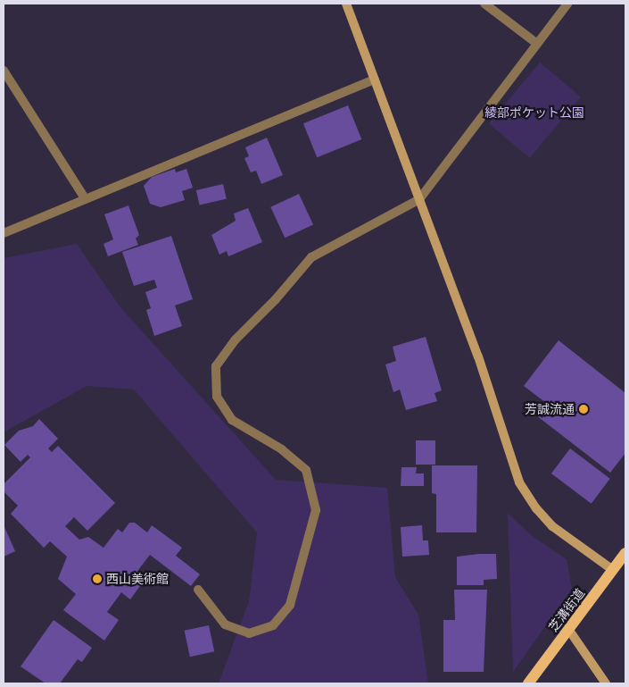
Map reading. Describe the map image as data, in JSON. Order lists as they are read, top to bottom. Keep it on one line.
{"streets":{"main road":["芝溝街道"]},"parks":["綾部ポケット公園"],"places":["芳誠流通","西山美術館"]}
